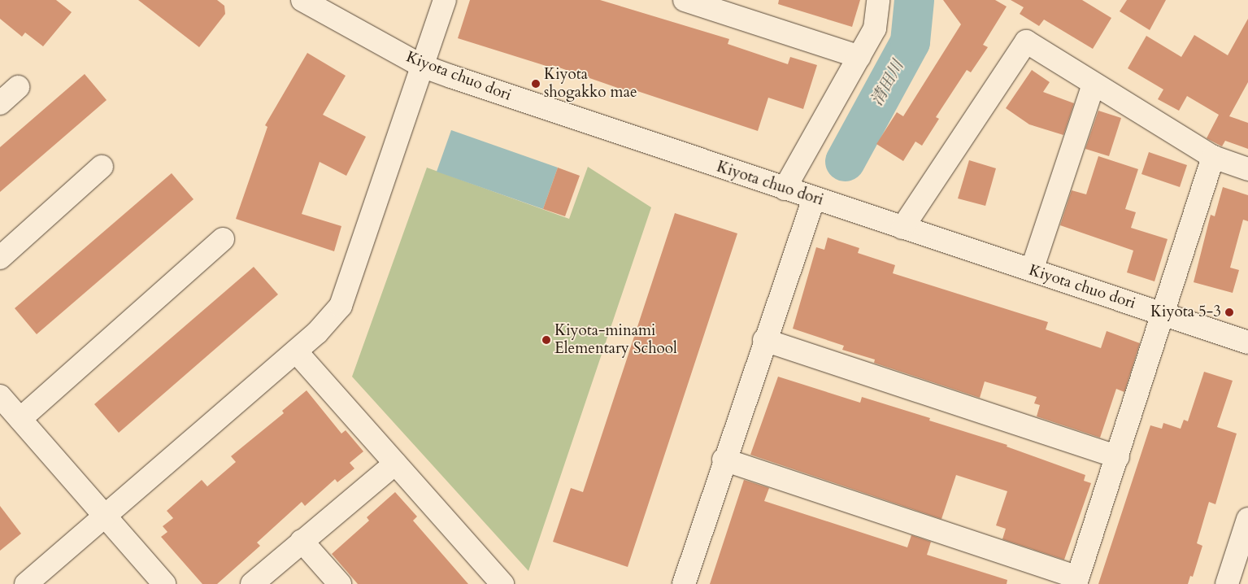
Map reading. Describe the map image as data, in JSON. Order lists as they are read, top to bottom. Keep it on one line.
{"streets":{"street":["Kiyota chuo dori"]},"water":["清田川"],"places":["Kiyota shogakko mae","Kiyota 5-3","Kiyota-minami Elementary School"]}
